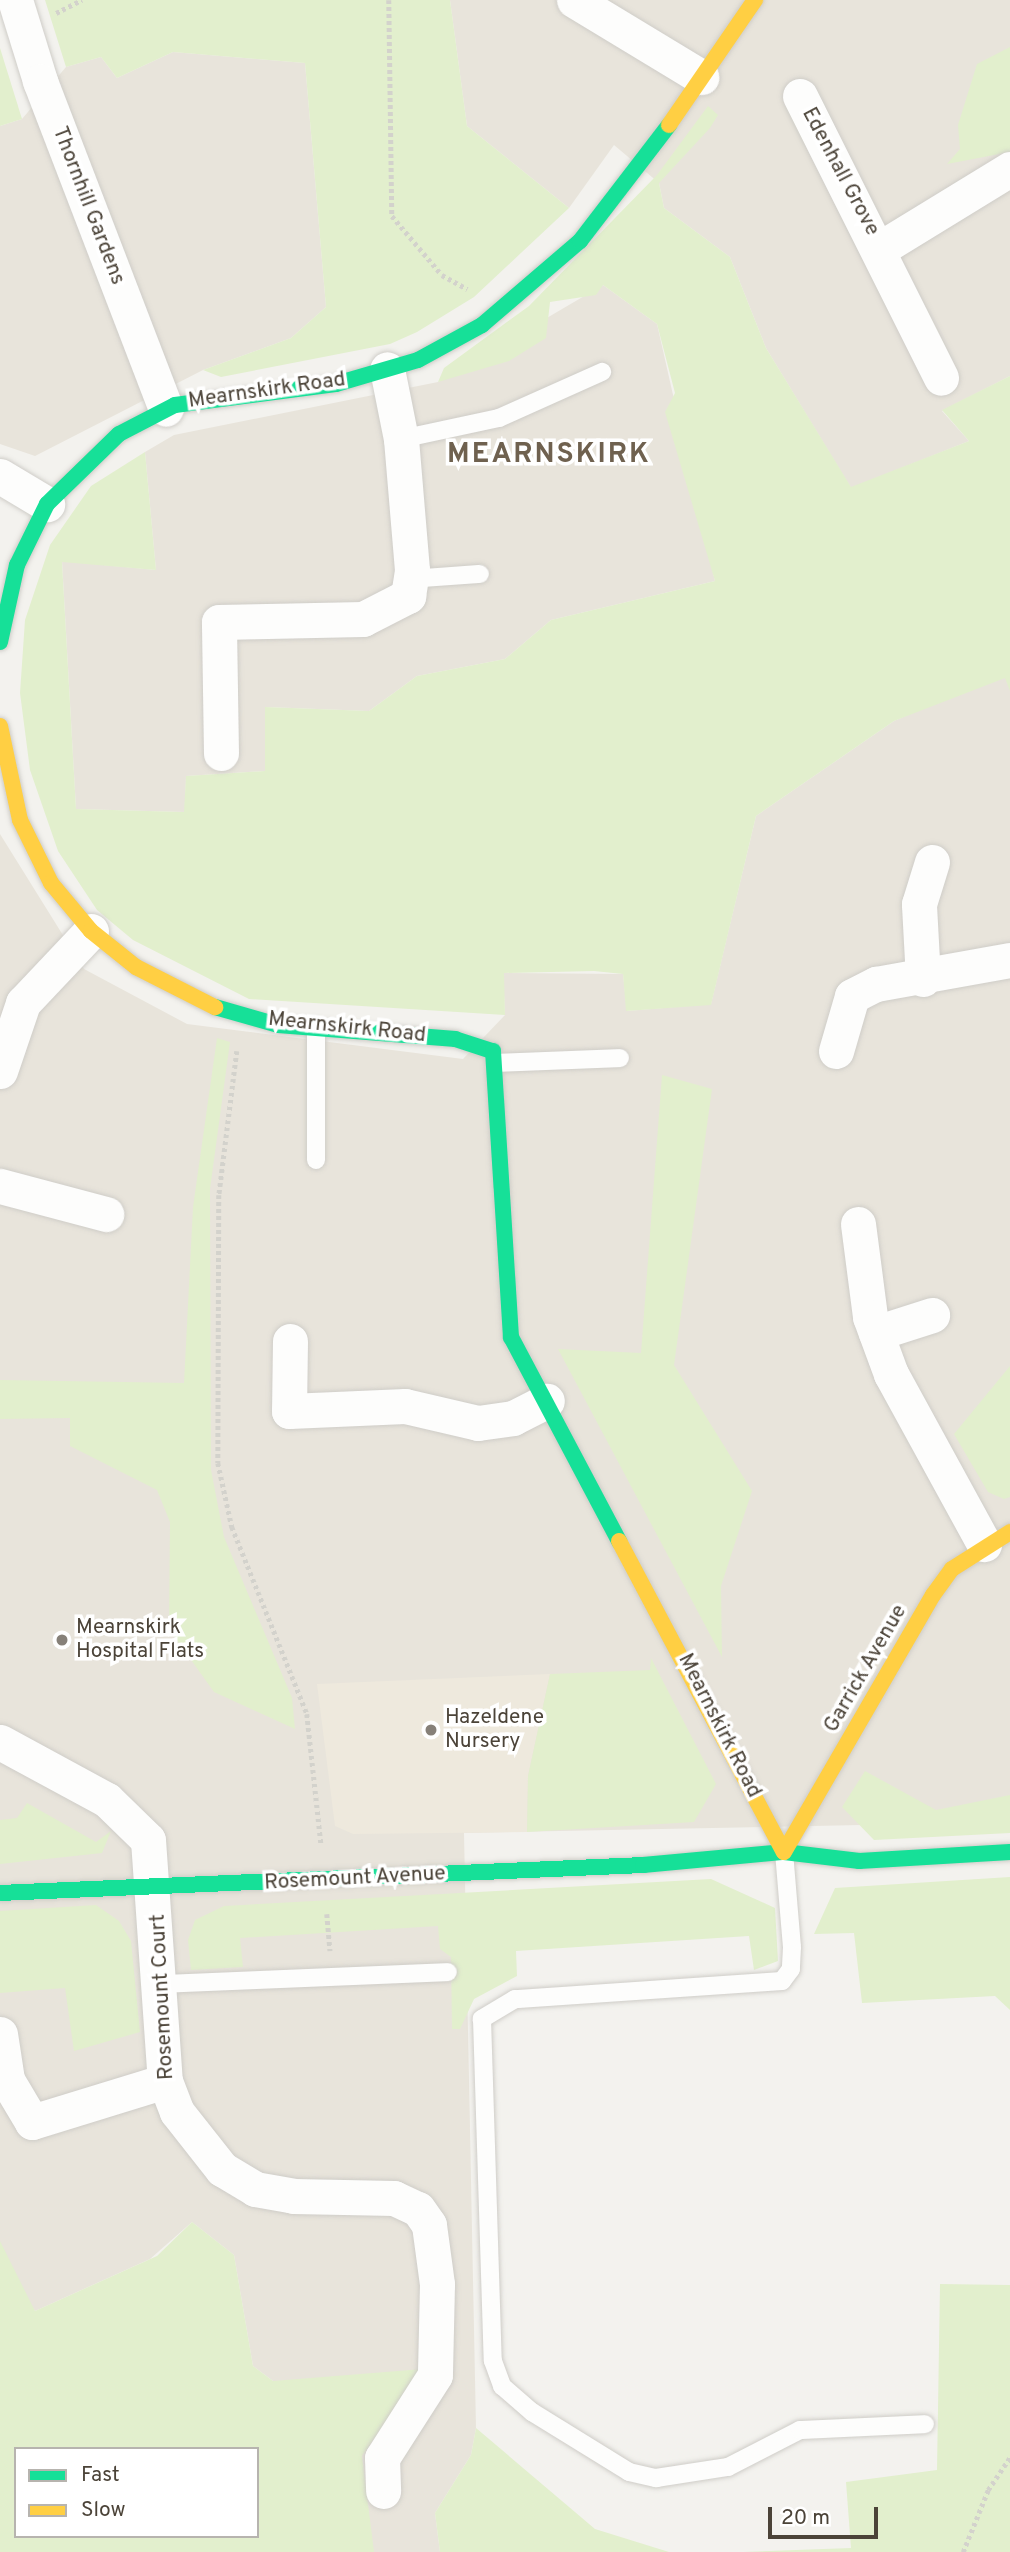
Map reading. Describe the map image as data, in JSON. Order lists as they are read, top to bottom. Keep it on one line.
{"streets":{"street":["Edenhall Grove","Thornhill Gardens","Mearnskirk Road","Garrick Avenue","Rosemount Avenue","Rosemount Court"]},"crossings":[["Thornhill Gardens","Mearnskirk Road"],["Mearnskirk Road","Garrick Avenue"],["Mearnskirk Road","Rosemount Avenue"],["Garrick Avenue","Rosemount Avenue"],["Rosemount Avenue","Rosemount Court"]],"districts":["MEARNSKIRK"],"places":["Mearnskirk Hospital Flats","Hazeldene Nursery"],"legend":["Fast","Slow"],"scale_bar":"20 m"}
